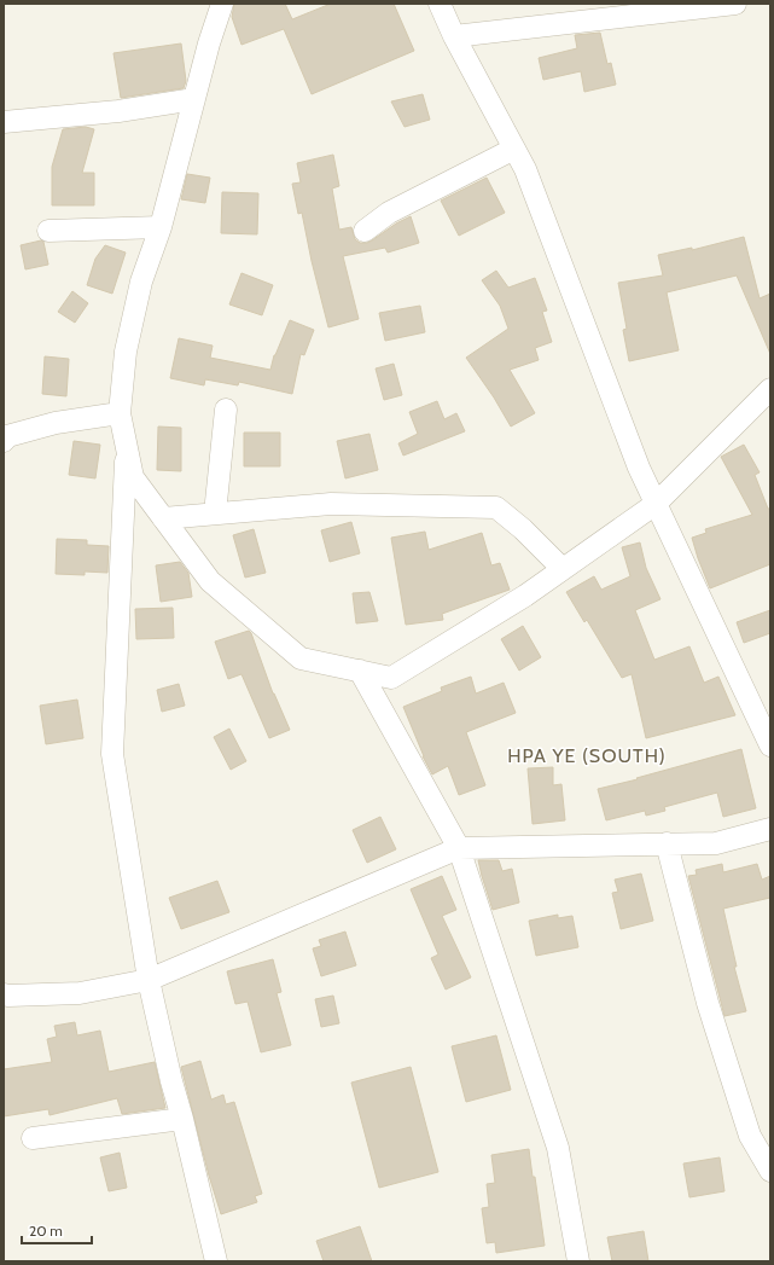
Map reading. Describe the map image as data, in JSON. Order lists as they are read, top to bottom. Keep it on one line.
{"districts":["HPA YE (SOUTH)"],"scale_bar":"20 m"}
